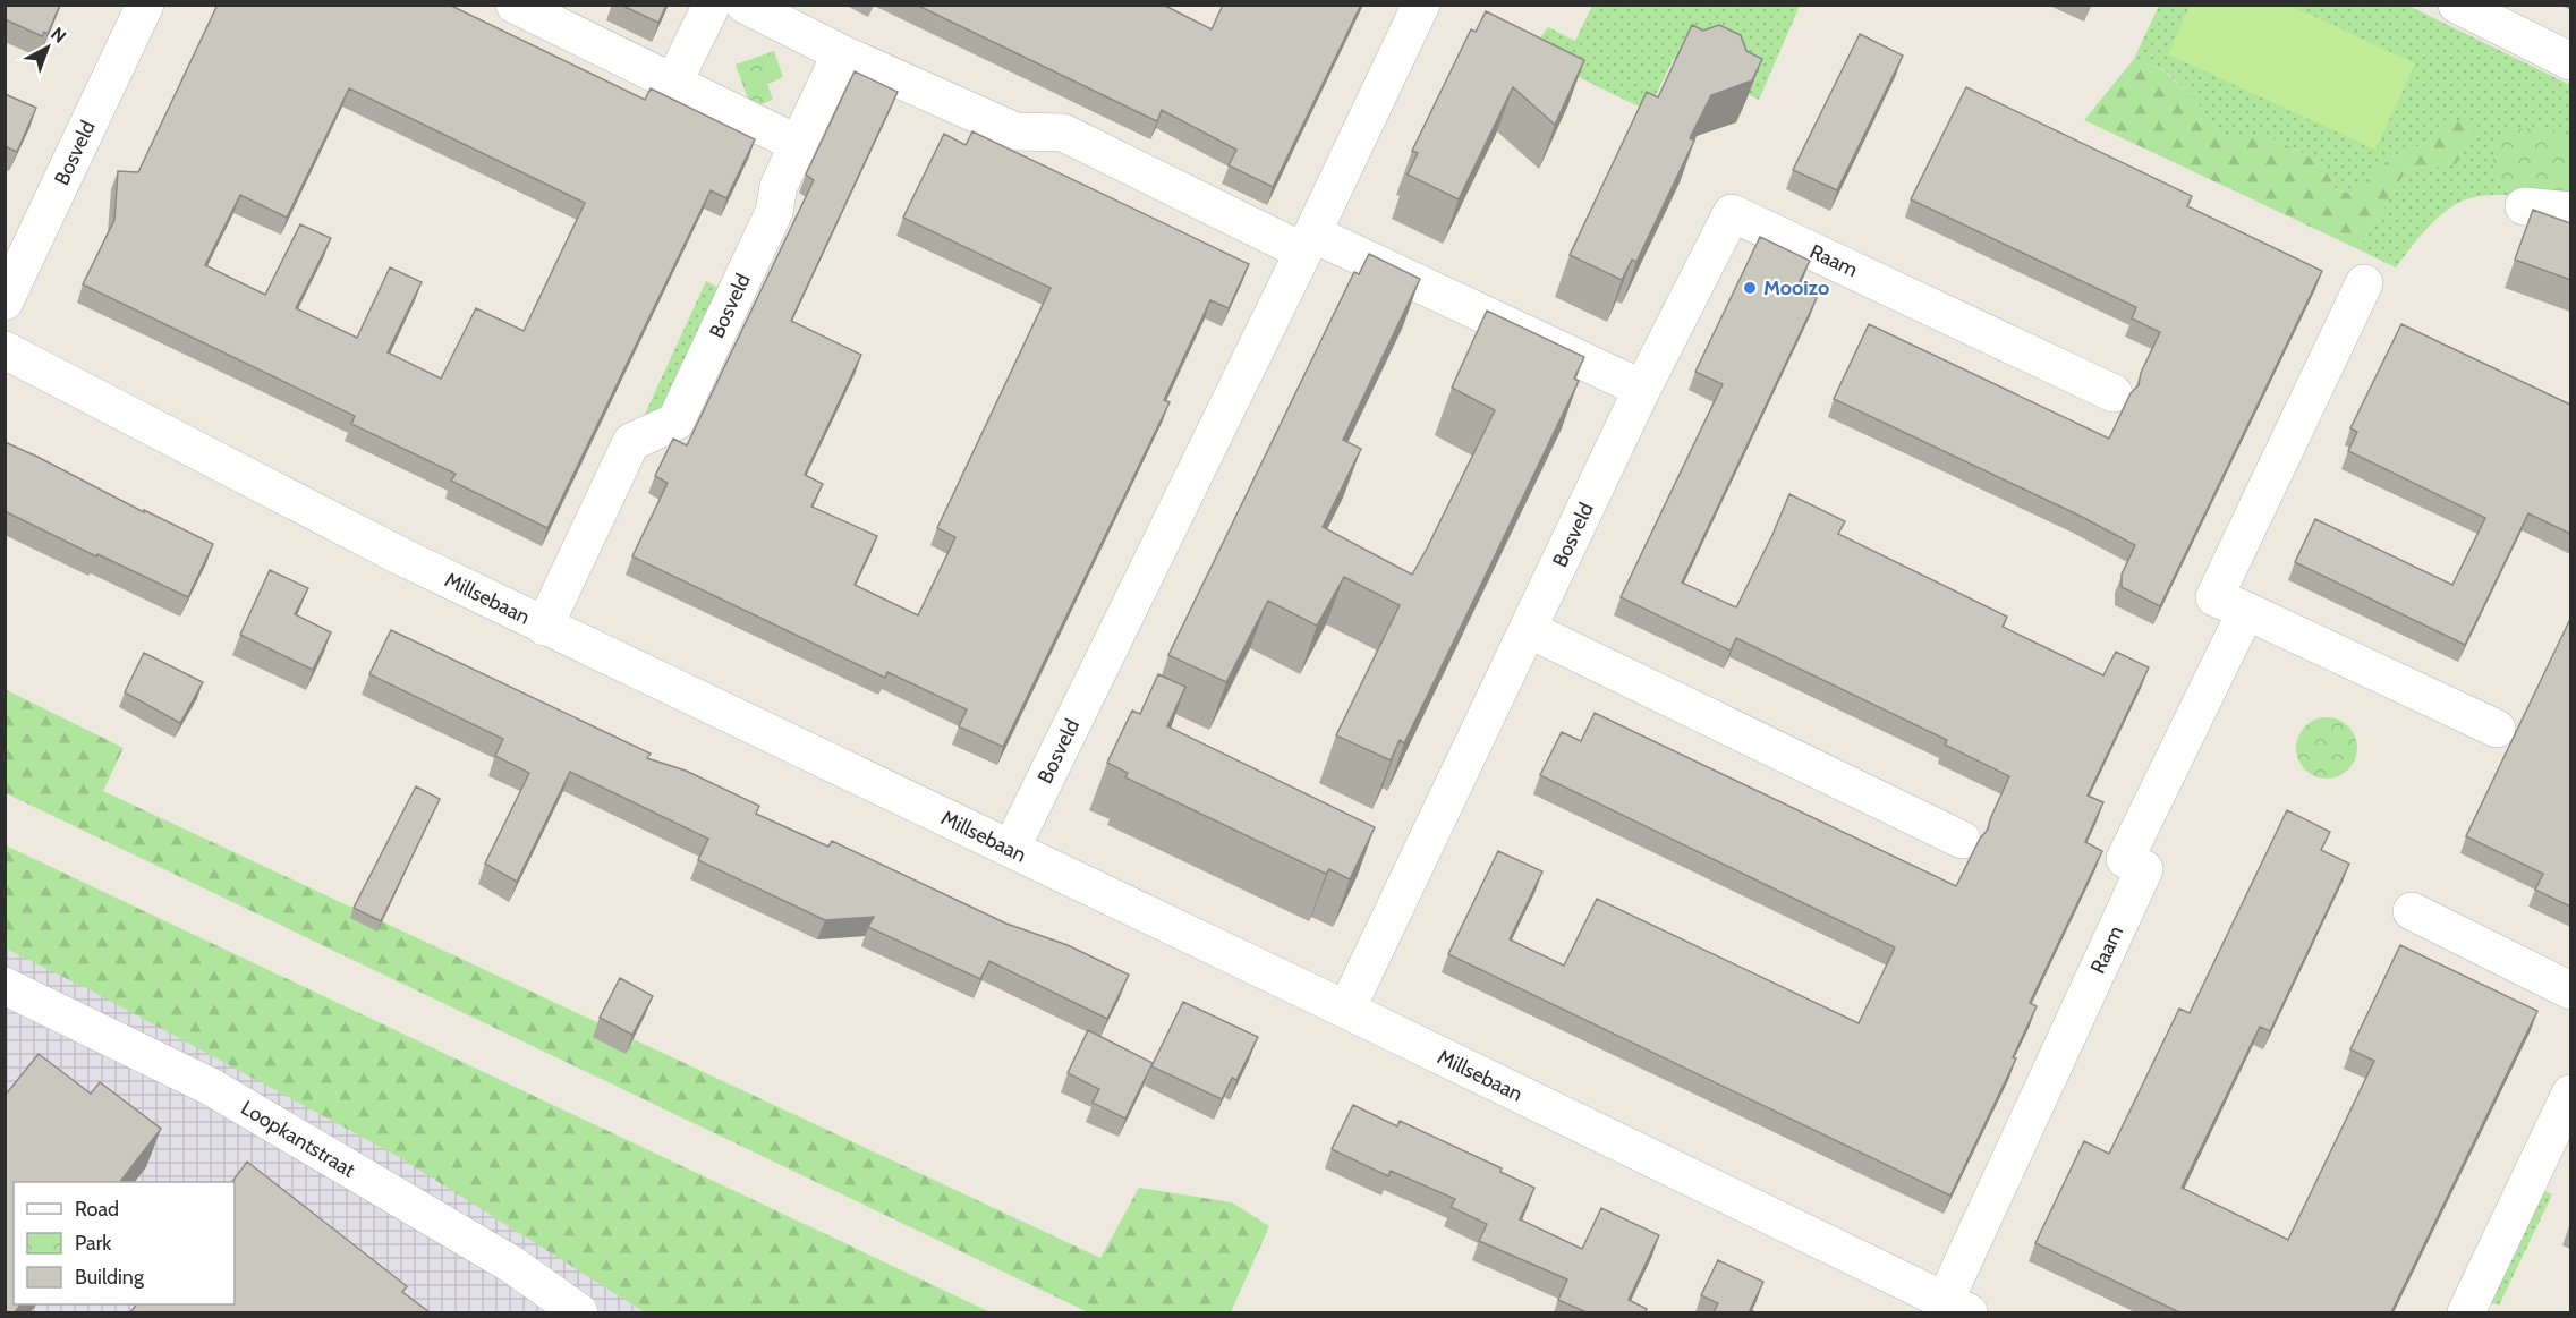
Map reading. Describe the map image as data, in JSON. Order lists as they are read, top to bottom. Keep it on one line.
{"streets":{"street":["Bosveld","Raam","Millsebaan","Loopkantstraat"]},"crossings":[["Bosveld","Raam"],["Bosveld","Millsebaan"],["Raam","Millsebaan"]],"places":["Mooizo"],"legend":["Road","Park","Building"],"north":"top right"}
